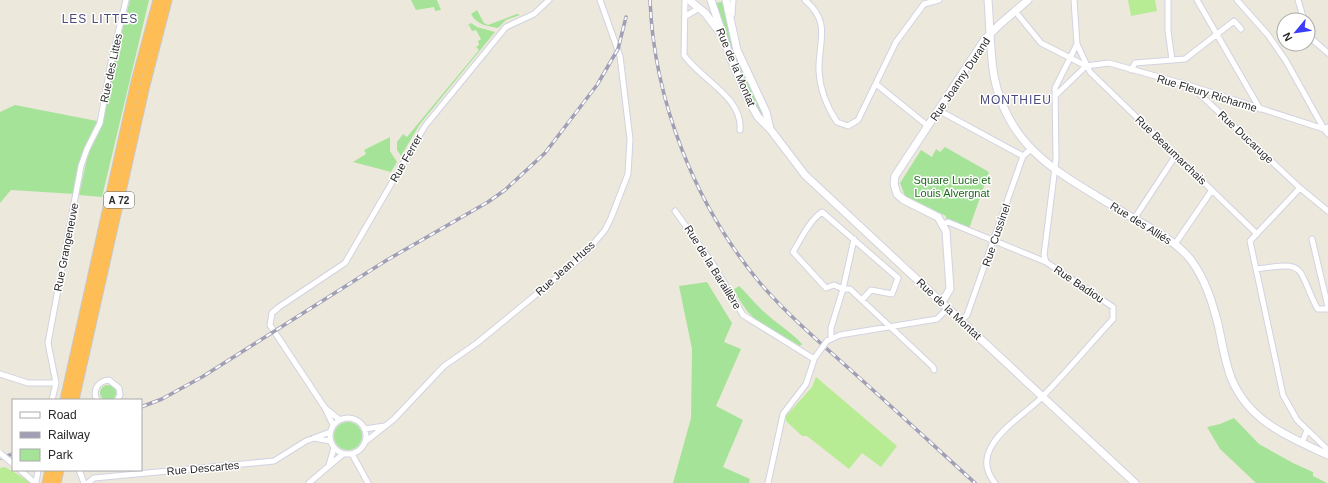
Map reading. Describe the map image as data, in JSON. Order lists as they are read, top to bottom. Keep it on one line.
{"streets":{"highway":["A 72"],"street":["Rue de la Montat","Rue des Littes","Rue Joanny Durand","Rue Fleury Richarme","Rue Ducaruge","Rue Beaumarchais","Rue Ferrer","Rue des Alliés","Rue Cussinel","Rue Grangeneuve","Rue de la Baraillère","Rue Jean Huss","Rue Badiou","Rue Descartes"]},"crossings":[["Rue de la Montat","Rue Cussinel"],["Rue de la Montat","Rue Badiou"],["Rue des Littes","Rue Grangeneuve"],["Rue Joanny Durand","Rue des Alliés"],["Rue Fleury Richarme","Rue Ducaruge"],["Rue Fleury Richarme","Rue Beaumarchais"],["Rue des Alliés","Rue Cussinel"],["Rue des Alliés","Rue Badiou"],["Rue Jean Huss","Rue Descartes"]],"districts":["LES LITTES","MONTHIEU"],"parks":["Square Lucie et Louis Alvergnat"],"legend":["Road","Railway","Park"],"north":"bottom left"}
